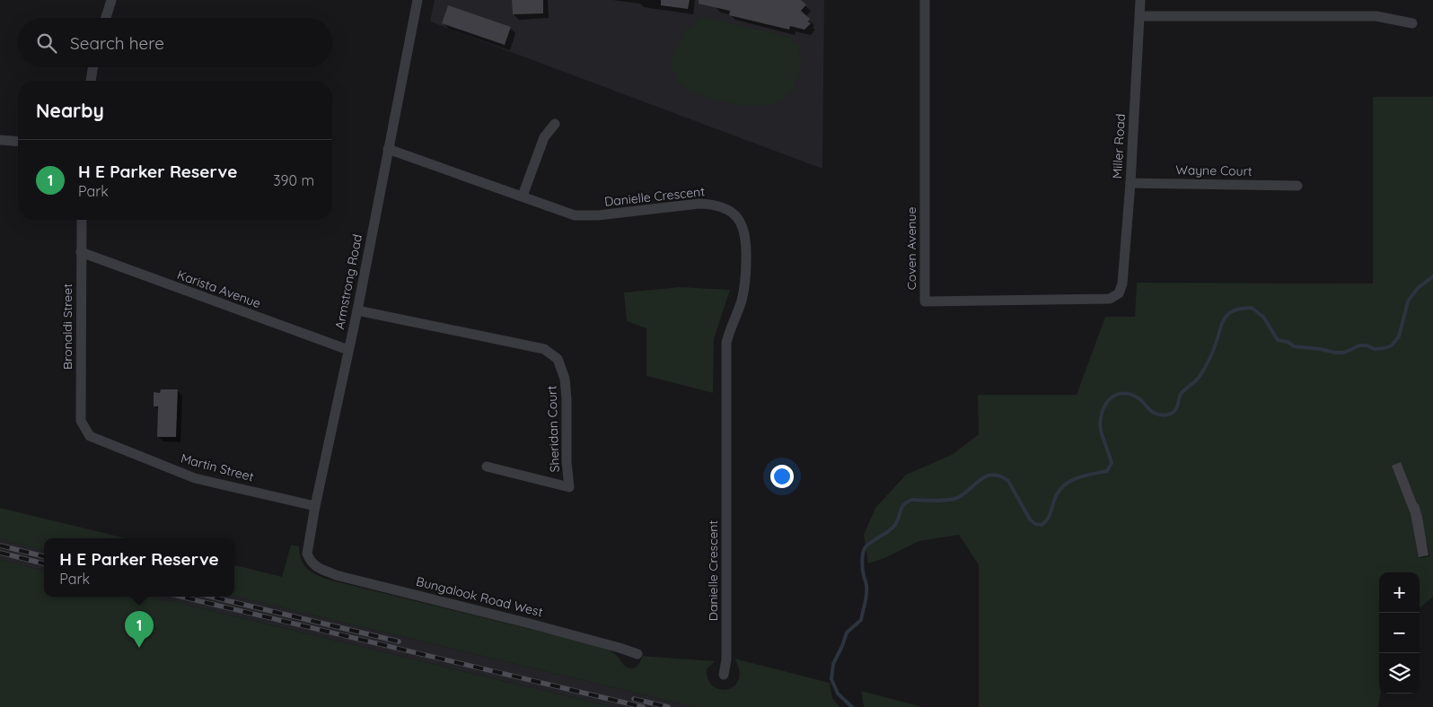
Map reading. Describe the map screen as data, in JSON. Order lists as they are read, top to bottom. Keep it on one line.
{"streets":{"street":["Miller Road","Wayne Court","Danielle Crescent","Coven Avenue","Armstrong Road","Karista Avenue","Bronaldi Street","Sheridan Court","Martin Street","Bungalook Road West"]},"crossings":[["Miller Road","Wayne Court"],["Miller Road","Coven Avenue"],["Danielle Crescent","Armstrong Road"],["Armstrong Road","Karista Avenue"],["Armstrong Road","Sheridan Court"],["Armstrong Road","Martin Street"],["Armstrong Road","Bungalook Road West"],["Karista Avenue","Bronaldi Street"],["Bronaldi Street","Martin Street"]],"page":{"search":"Search here","heading":"Nearby","list":[{"mark":"1","name":"H E Parker Reserve","note":"Park","value":"390 m"}],"popup":["H E Parker Reserve","Park"],"map_buttons":["+","−"],"pins":"1"}}
